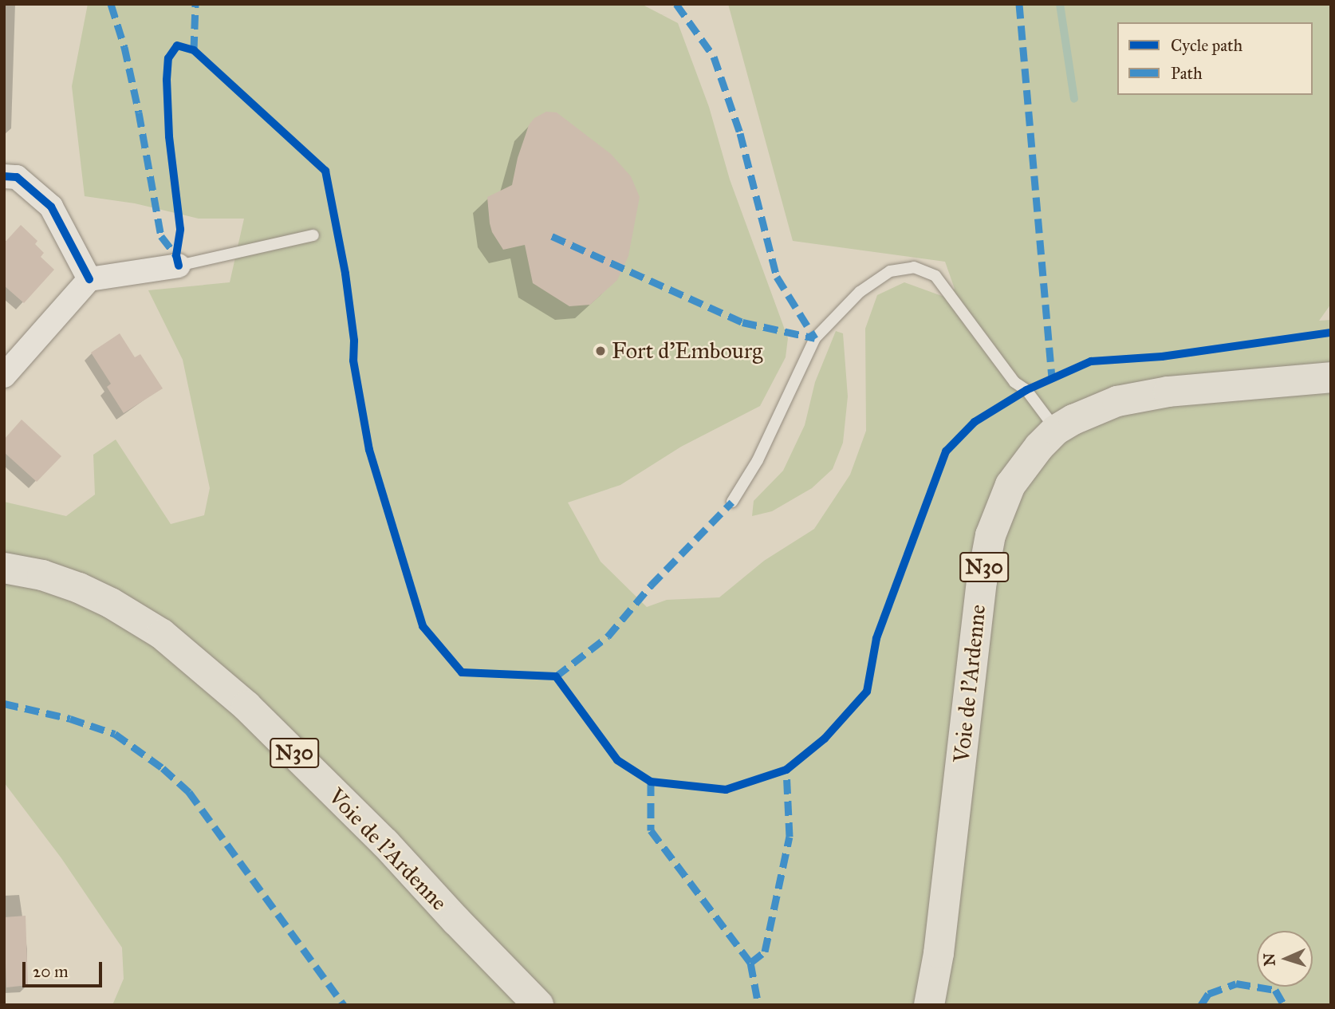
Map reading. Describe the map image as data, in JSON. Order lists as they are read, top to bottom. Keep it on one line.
{"streets":{"main road":["N30","Voie de l'Ardenne"]},"places":["Fort d'Embourg"],"legend":["Cycle path","Path"],"scale_bar":"20 m","north":"left"}
